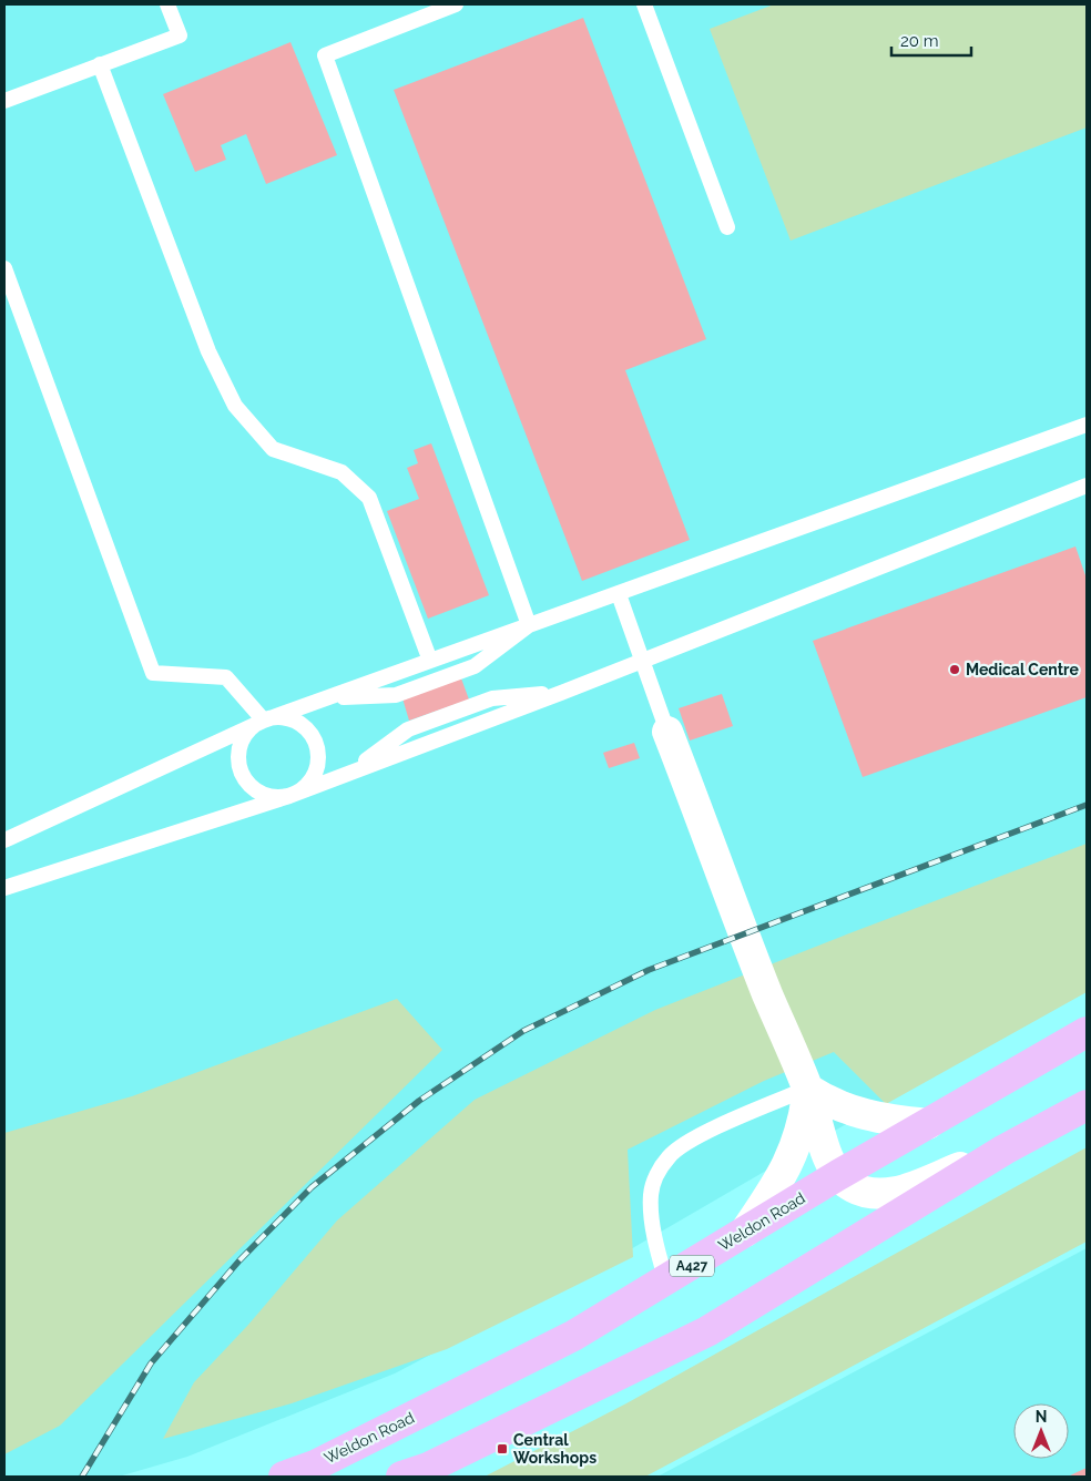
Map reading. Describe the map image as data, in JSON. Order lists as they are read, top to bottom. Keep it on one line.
{"streets":{"highway":["Weldon Road","A427"]},"places":{"other":["Medical Centre"],"transit":["Central Workshops"]},"scale_bar":"20 m","north":"top"}
